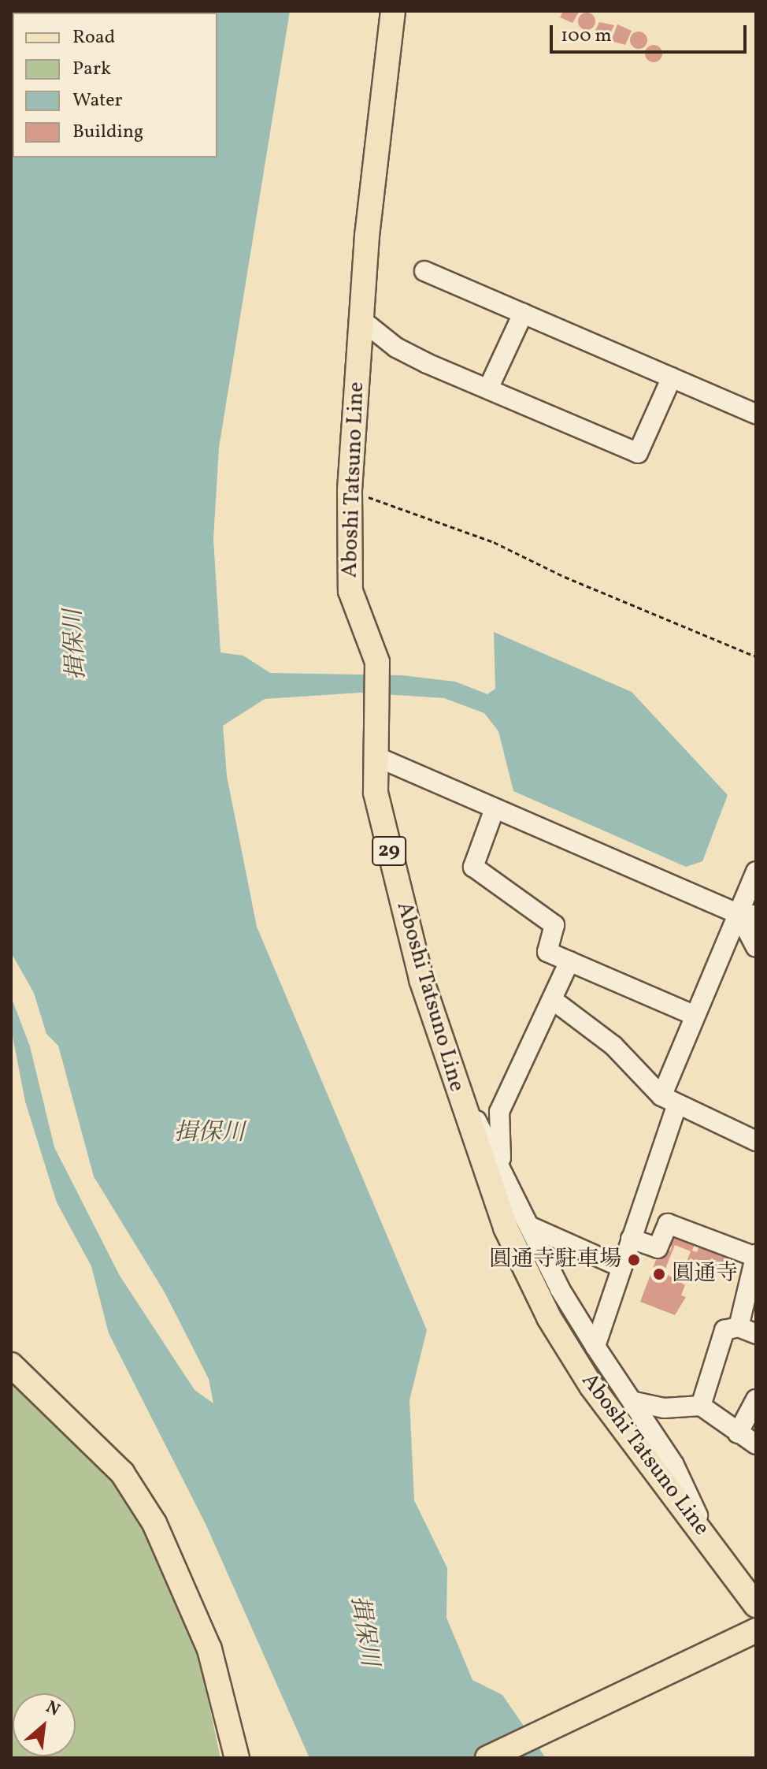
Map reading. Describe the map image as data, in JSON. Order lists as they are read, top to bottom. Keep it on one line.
{"streets":{"main road":["Aboshi Tatsuno Line","29"]},"water":["揖保川"],"places":["圓通寺駐車場","圓通寺"],"legend":["Road","Park","Water","Building"],"scale_bar":"100 m","north":"top right"}
